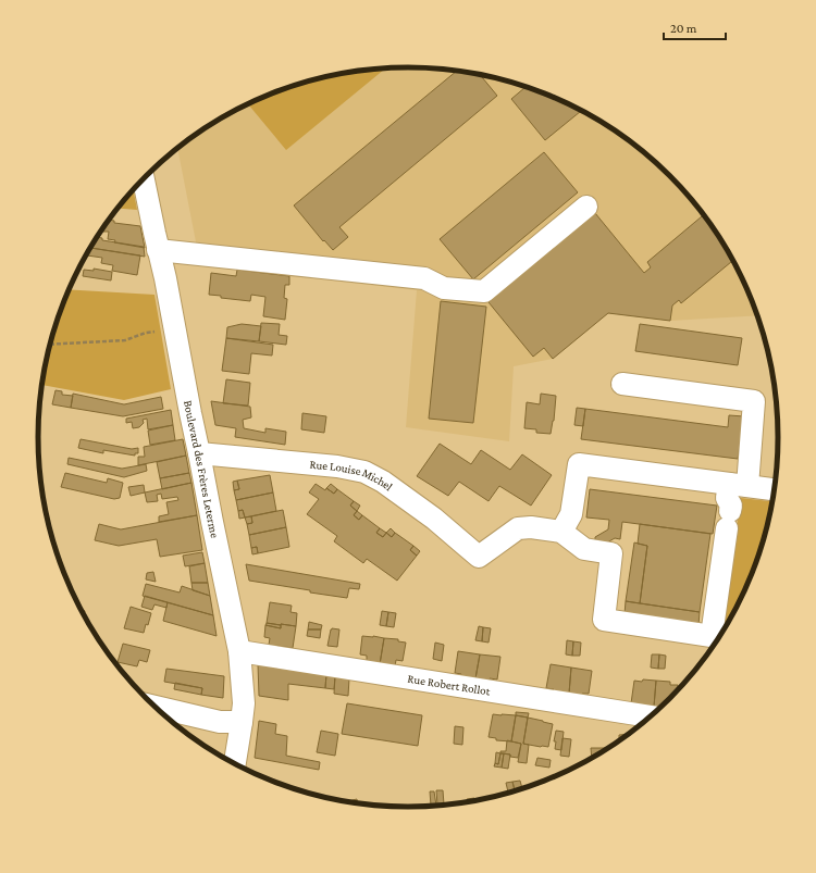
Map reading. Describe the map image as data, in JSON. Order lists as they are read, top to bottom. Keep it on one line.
{"streets":{"street":["Boulevard des Frères Leterme","Rue Louise Michel","Rue Robert Rollot"]},"crossings":[["Boulevard des Frères Leterme","Rue Louise Michel"],["Boulevard des Frères Leterme","Rue Robert Rollot"]],"scale_bar":"20 m"}
